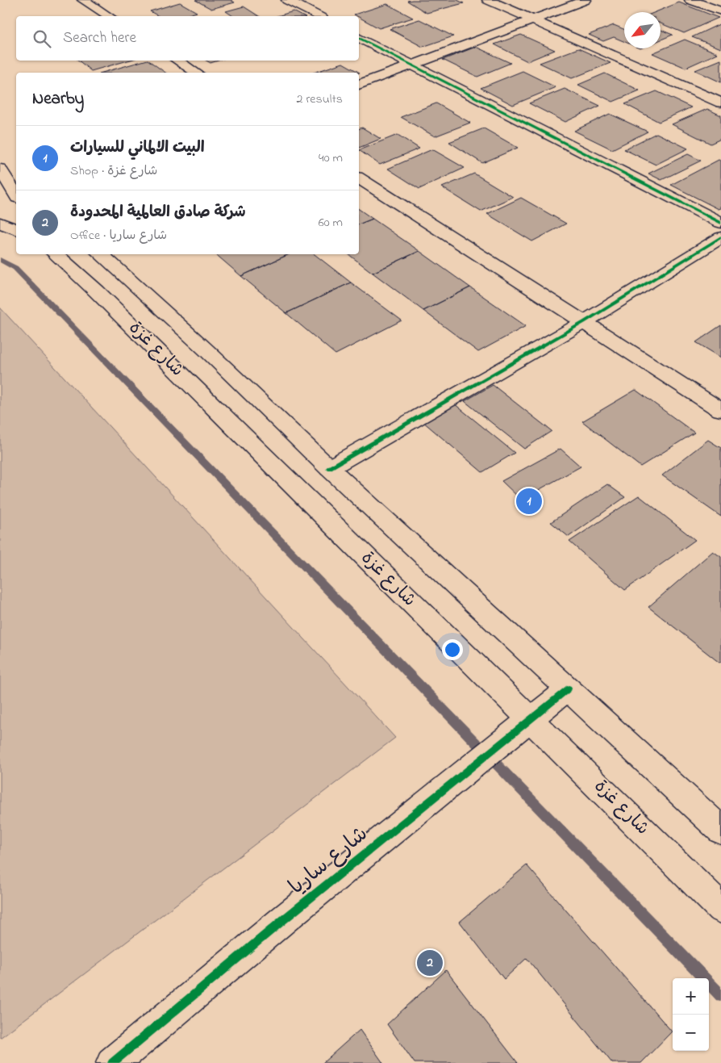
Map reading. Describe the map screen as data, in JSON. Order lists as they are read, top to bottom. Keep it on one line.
{"streets":{"street":["شارع غزة","شارع ساريا"]},"crossings":[["شارع غزة","شارع ساريا"]],"north":"bottom left","page":{"search":"Search here","heading":["Nearby","2 results"],"list":[{"mark":"1","name":"البيت الالماني للسيارات","note":"Shop · شارع غزة","value":"40 m"},{"mark":"2","name":"شركة صادق العالمية المحدودة","note":"Office · شارع ساريا","value":"60 m"}],"pins":["1","2"],"map_buttons":["+","−"]}}
